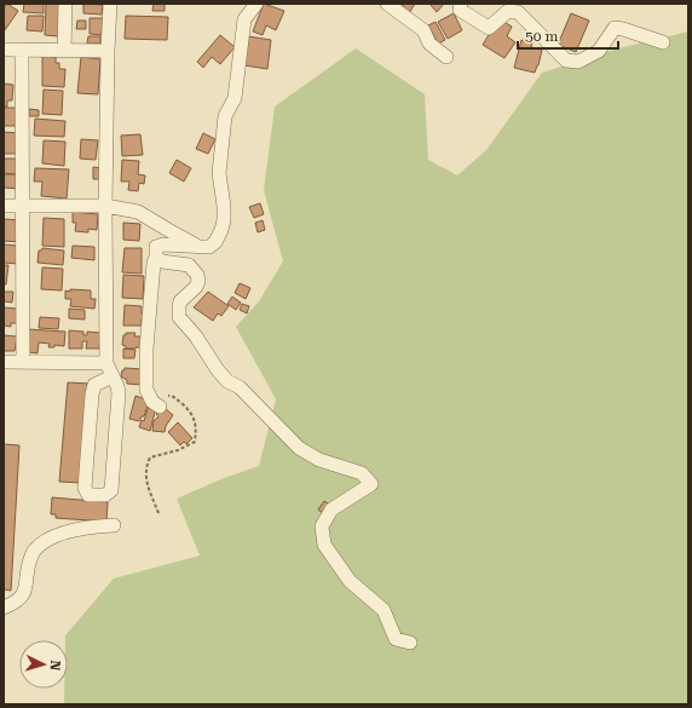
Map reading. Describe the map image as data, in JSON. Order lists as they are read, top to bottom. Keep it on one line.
{"scale_bar":"50 m","north":"right"}
